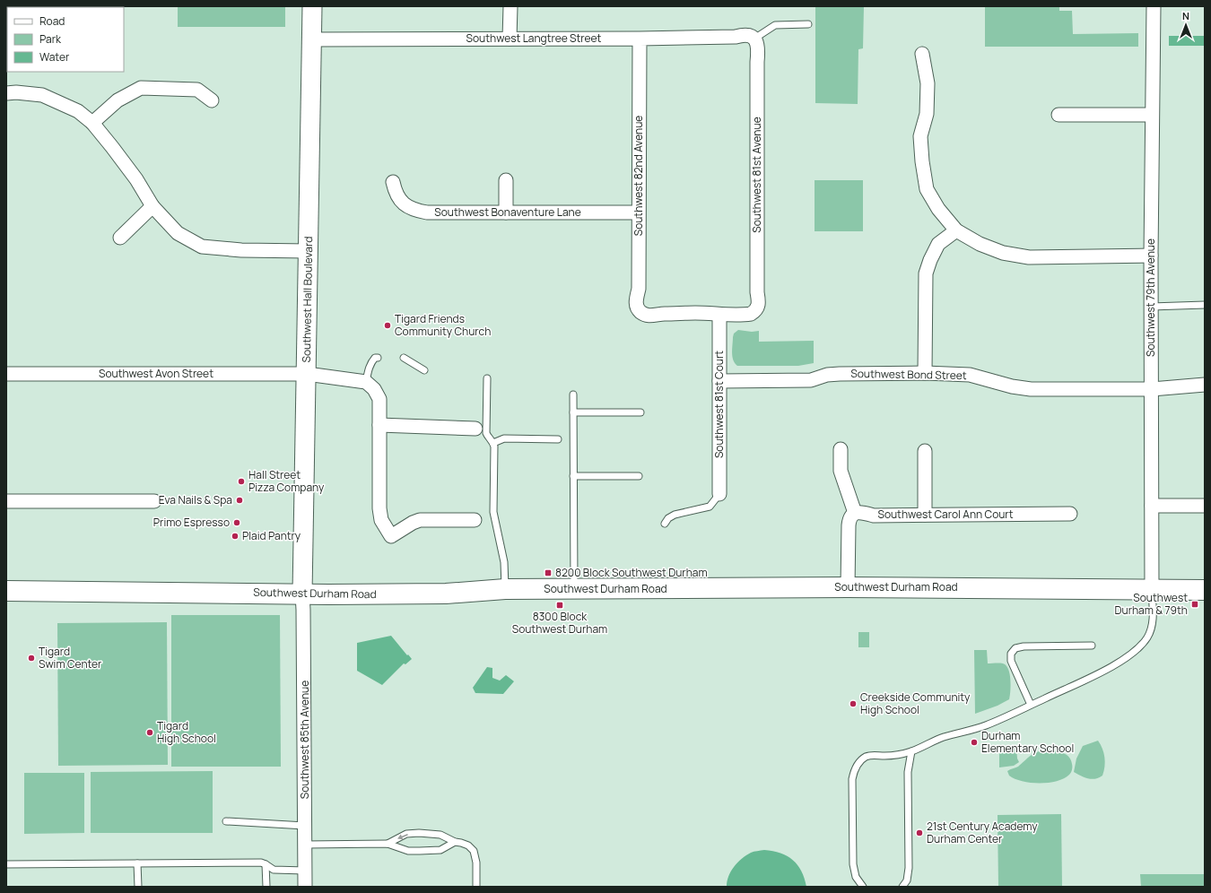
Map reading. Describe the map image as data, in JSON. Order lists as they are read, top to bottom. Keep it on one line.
{"streets":{"main road":["Southwest Hall Boulevard","Southwest Durham Road"],"street":["Southwest Langtree Street","Southwest 81st Avenue","Southwest 82nd Avenue","Southwest Bonaventure Lane","Southwest 79th Avenue","Southwest Avon Street","Southwest Bond Street","Southwest 81st Court","Southwest Carol Ann Court","Southwest 85th Avenue"]},"crossings":[["Southwest Langtree Street","Southwest 81st Avenue"],["Southwest Langtree Street","Southwest 82nd Avenue"],["Southwest Langtree Street","Southwest Hall Boulevard"],["Southwest 81st Avenue","Southwest 82nd Avenue"],["Southwest 81st Avenue","Southwest 81st Court"],["Southwest 82nd Avenue","Southwest Bonaventure Lane"],["Southwest 82nd Avenue","Southwest 81st Court"],["Southwest 79th Avenue","Southwest Bond Street"],["Southwest 79th Avenue","Southwest Durham Road"],["Southwest Hall Boulevard","Southwest Avon Street"],["Southwest Hall Boulevard","Southwest Durham Road"],["Southwest Hall Boulevard","Southwest 85th Avenue"],["Southwest Bond Street","Southwest 81st Court"],["Southwest Durham Road","Southwest 85th Avenue"]],"places":{"other":["Tigard Friends Community Church","Hall Street Pizza Company","Eva Nails & Spa","Primo Espresso","Plaid Pantry","Tigard Swim Center","Creekside Community High School","Tigard High School","Durham Elementary School","21st Century Academy Durham Center"],"transit":["8200 Block Southwest Durham","Southwest Durham & 79th","8300 Block Southwest Durham"]},"legend":["Road","Park","Water"],"north":"top"}
